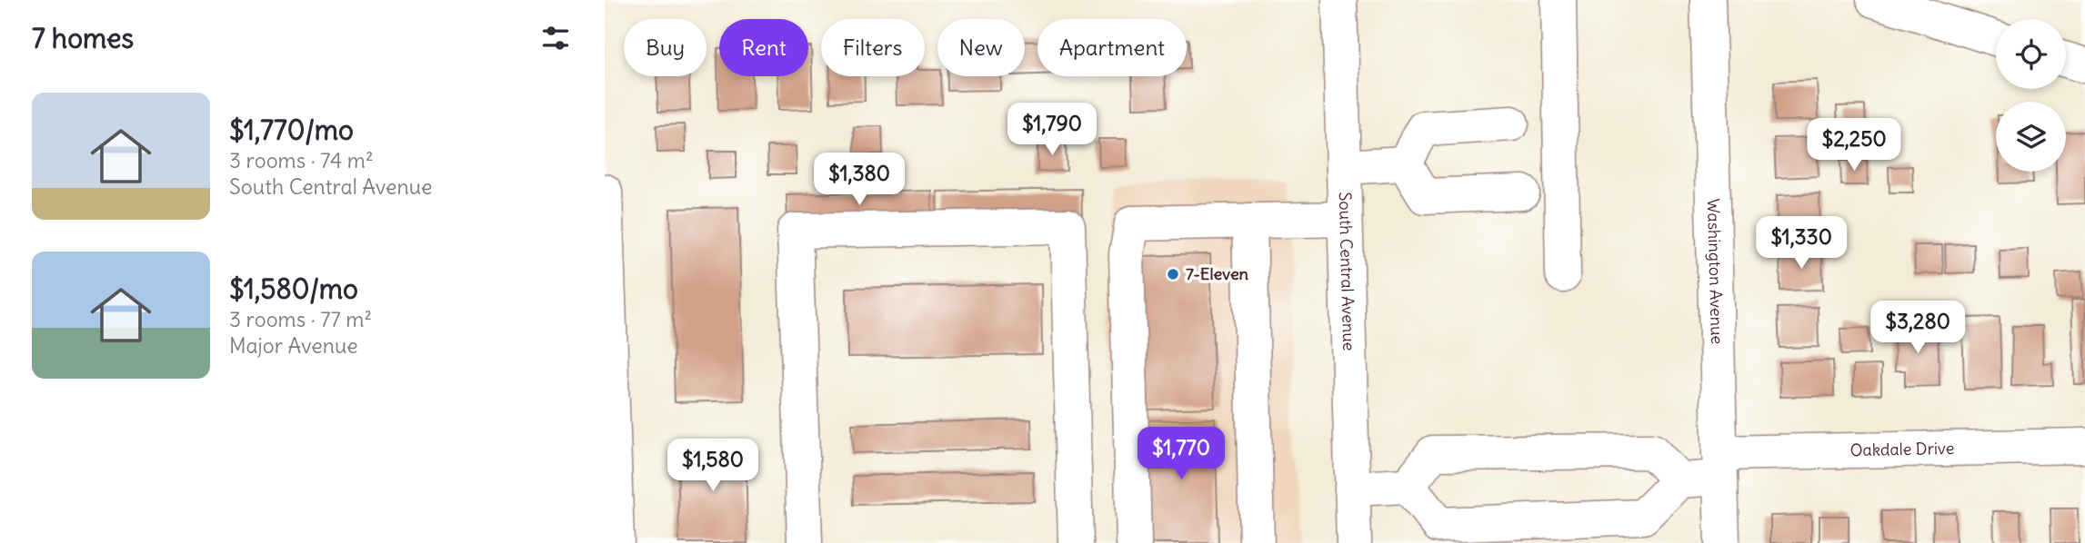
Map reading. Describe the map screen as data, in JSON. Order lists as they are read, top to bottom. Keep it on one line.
{"streets":{"street":["South Central Avenue","Washington Avenue","Oakdale Drive"]},"crossings":[["Washington Avenue","Oakdale Drive"]],"places":["7-Eleven"],"page":{"heading":"7 homes","chip":["Buy","Rent","Filters","New","Apartment"],"list":[{"name":"$1,770/mo","note":"3 rooms · 74 m² · South Central Avenue"},{"name":"$1,580/mo","note":"3 rooms · 77 m² · Major Avenue"}],"price":["$1,790","$2,250","$1,380","$1,330","$3,280","$1,770","$1,580"]}}
